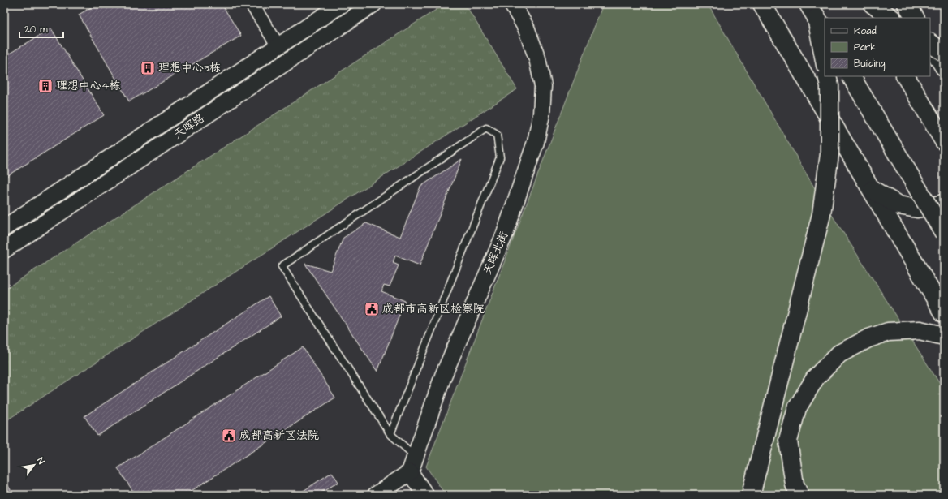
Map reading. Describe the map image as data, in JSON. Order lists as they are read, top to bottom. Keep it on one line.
{"streets":{"street":["天晖路","天晖北街"]},"places":{"building":["理想中心3栋","理想中心4栋"],"public building":["成都市高新区检察院","成都高新区法院"]},"legend":["Road","Park","Building"],"scale_bar":"20 m","north":"top right"}
